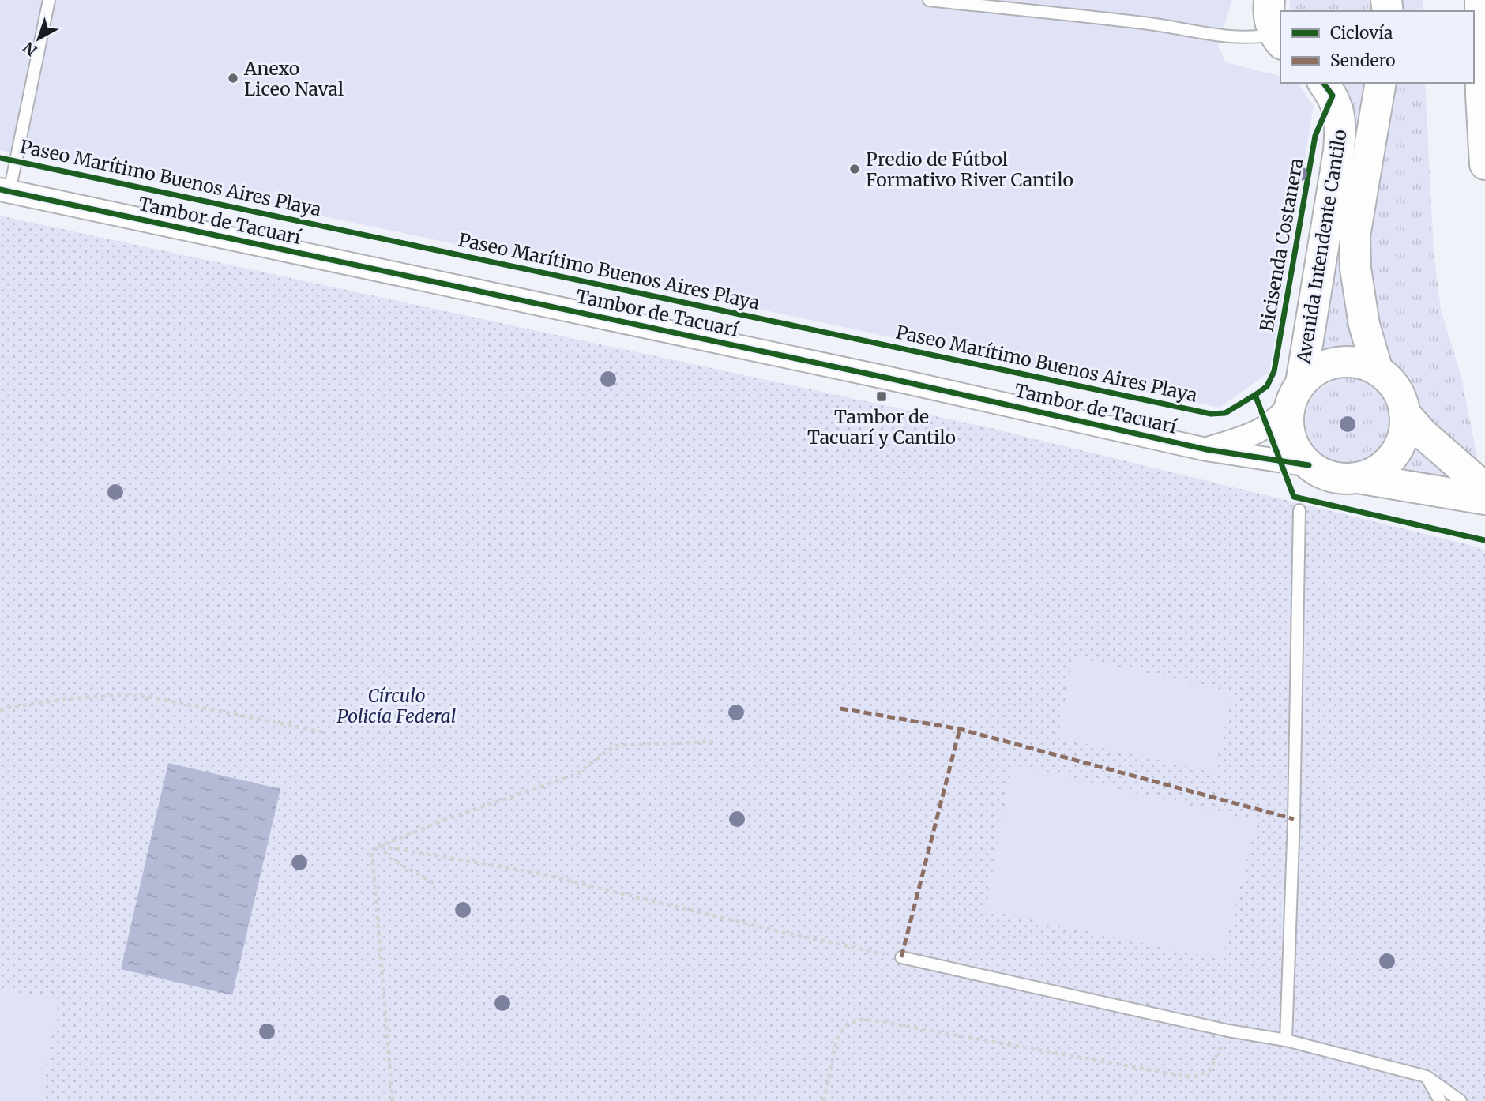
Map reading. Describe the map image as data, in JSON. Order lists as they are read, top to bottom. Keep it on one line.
{"streets":{"main road":["Avenida Intendente Cantilo"],"street":["Tambor de Tacuarí"],"cycle path":["Paseo Marítimo Buenos Aires Playa"]},"crossings":[["Tambor de Tacuarí","Avenida Intendente Cantilo"]],"parks":["Círculo Policía Federal"],"places":{"other":["Anexo Liceo Naval","Predio de Fútbol Formativo River Cantilo"],"transit":["Tambor de Tacuarí y Cantilo"]},"legend":["Ciclovía","Sendero"],"north":"bottom left"}
